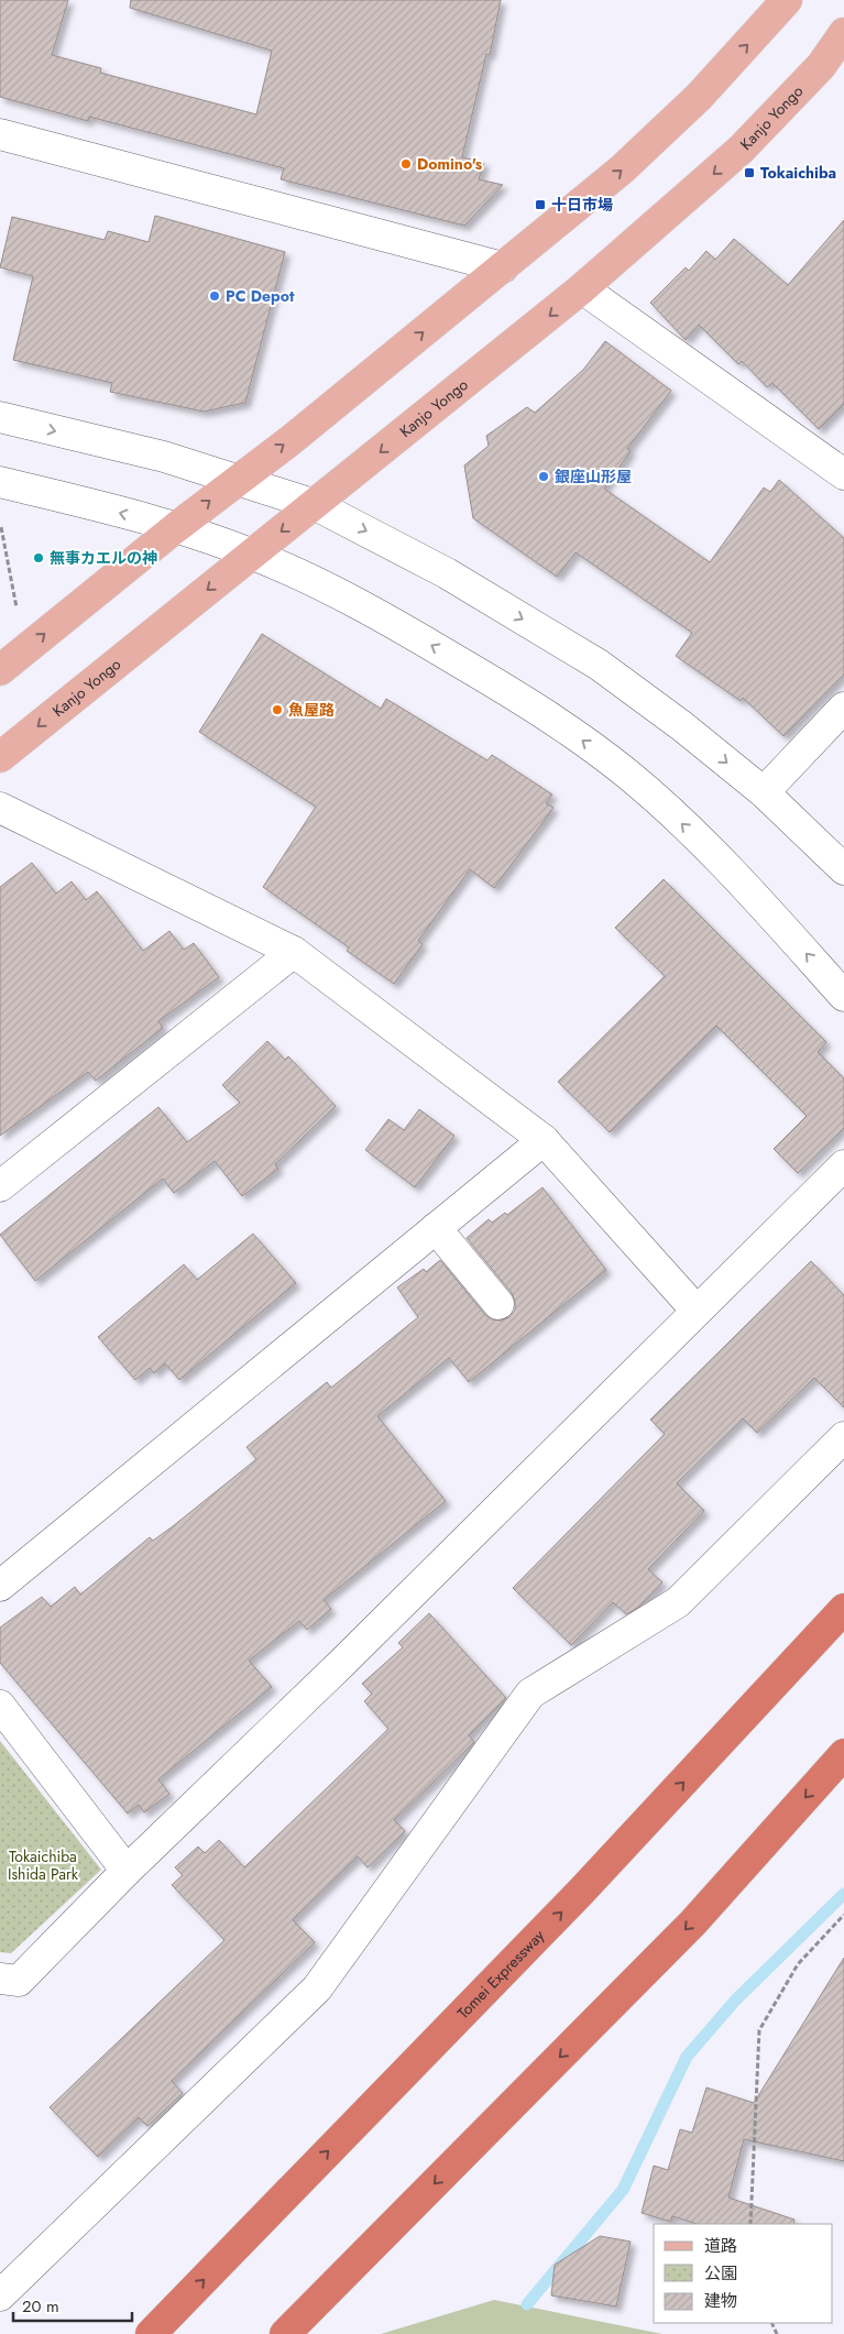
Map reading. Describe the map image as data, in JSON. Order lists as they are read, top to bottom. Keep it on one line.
{"streets":{"highway":["Tomei Expressway"],"main road":["Kanjo Yongo"]},"parks":["Tokaichiba Ishida Park"],"places":{"other":["Domino's","PC Depot","銀座山形屋","無事カエルの神","魚屋路"],"transit":["Tokaichiba","十日市場"]},"legend":["道路","公園","建物"],"scale_bar":"20 m"}
